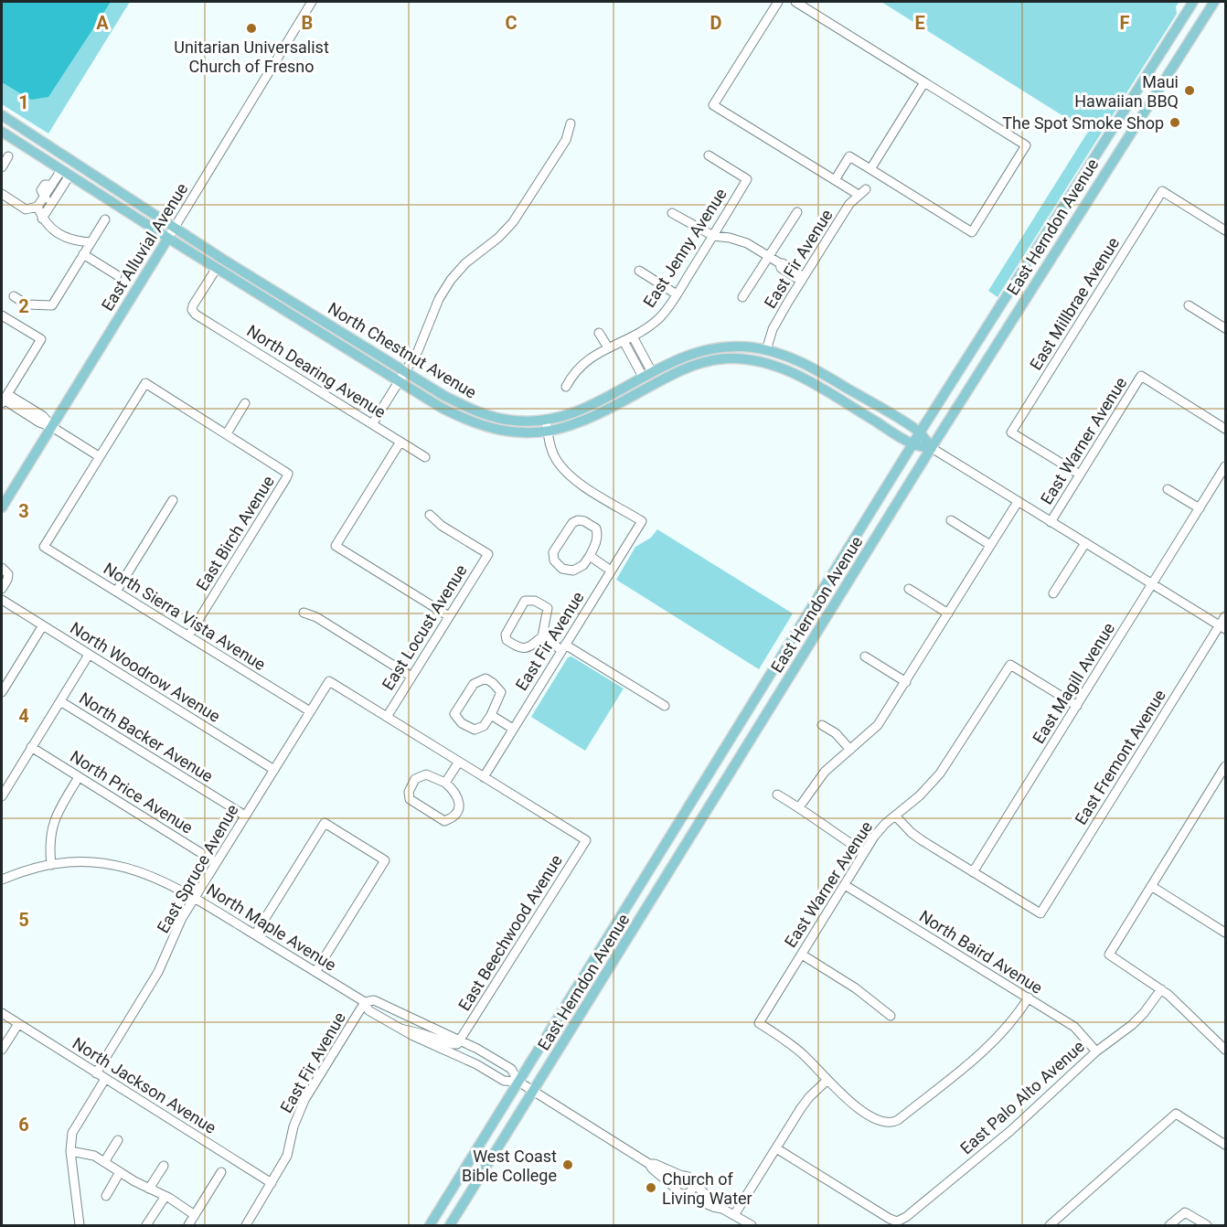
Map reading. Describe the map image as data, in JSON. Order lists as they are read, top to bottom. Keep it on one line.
{"streets":{"main road":["East Herndon Avenue","East Alluvial Avenue","North Chestnut Avenue"],"street":["East Jenny Avenue","East Fir Avenue","East Millbrae Avenue","North Dearing Avenue","East Warner Avenue","East Birch Avenue","North Sierra Vista Avenue","East Locust Avenue","North Woodrow Avenue","East Magill Avenue","North Backer Avenue","East Fremont Avenue","North Price Avenue","East Spruce Avenue","North Maple Avenue","East Beechwood Avenue","North Baird Avenue","North Jackson Avenue","East Palo Alto Avenue"]},"crossings":[["East Herndon Avenue","North Chestnut Avenue"],["East Herndon Avenue","North Maple Avenue"],["East Alluvial Avenue","North Chestnut Avenue"],["East Fir Avenue","North Chestnut Avenue"],["East Fir Avenue","North Maple Avenue"],["East Fir Avenue","East Beechwood Avenue"],["East Fir Avenue","North Jackson Avenue"],["East Millbrae Avenue","East Warner Avenue"],["North Chestnut Avenue","North Dearing Avenue"],["North Chestnut Avenue","East Warner Avenue"],["North Chestnut Avenue","East Magill Avenue"],["North Chestnut Avenue","East Fremont Avenue"],["East Warner Avenue","East Magill Avenue"],["East Warner Avenue","North Baird Avenue"],["East Birch Avenue","North Sierra Vista Avenue"],["North Sierra Vista Avenue","East Spruce Avenue"],["East Locust Avenue","East Spruce Avenue"],["North Woodrow Avenue","East Spruce Avenue"],["East Magill Avenue","East Fremont Avenue"],["North Backer Avenue","East Spruce Avenue"],["North Price Avenue","East Spruce Avenue"],["East Spruce Avenue","North Maple Avenue"],["East Spruce Avenue","North Jackson Avenue"],["North Maple Avenue","East Beechwood Avenue"],["North Baird Avenue","East Palo Alto Avenue"]],"places":["Unitarian Universalist Church of Fresno","Maui Hawaiian BBQ","The Spot Smoke Shop","West Coast Bible College","Church of Living Water"],"grid":{"columns":["A","B","C","D","E","F"],"rows":["1","2","3","4","5","6"]}}
